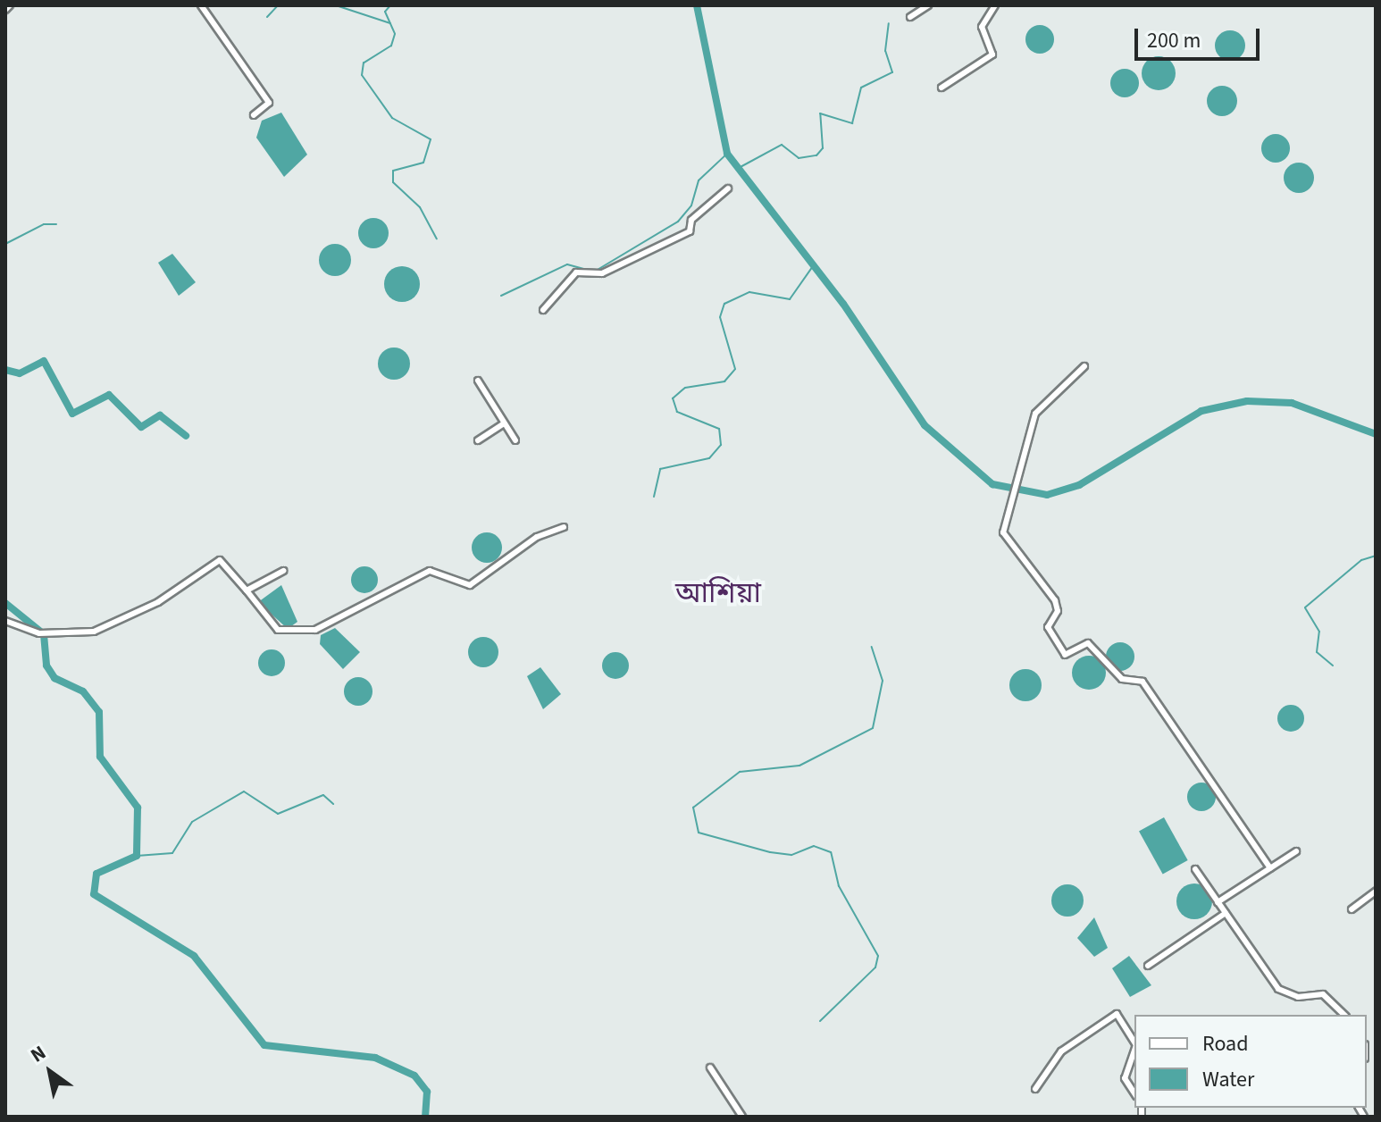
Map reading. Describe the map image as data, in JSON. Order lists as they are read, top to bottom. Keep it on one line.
{"districts":["আশিয়া"],"legend":["Road","Water"],"scale_bar":"200 m","north":"top left"}
